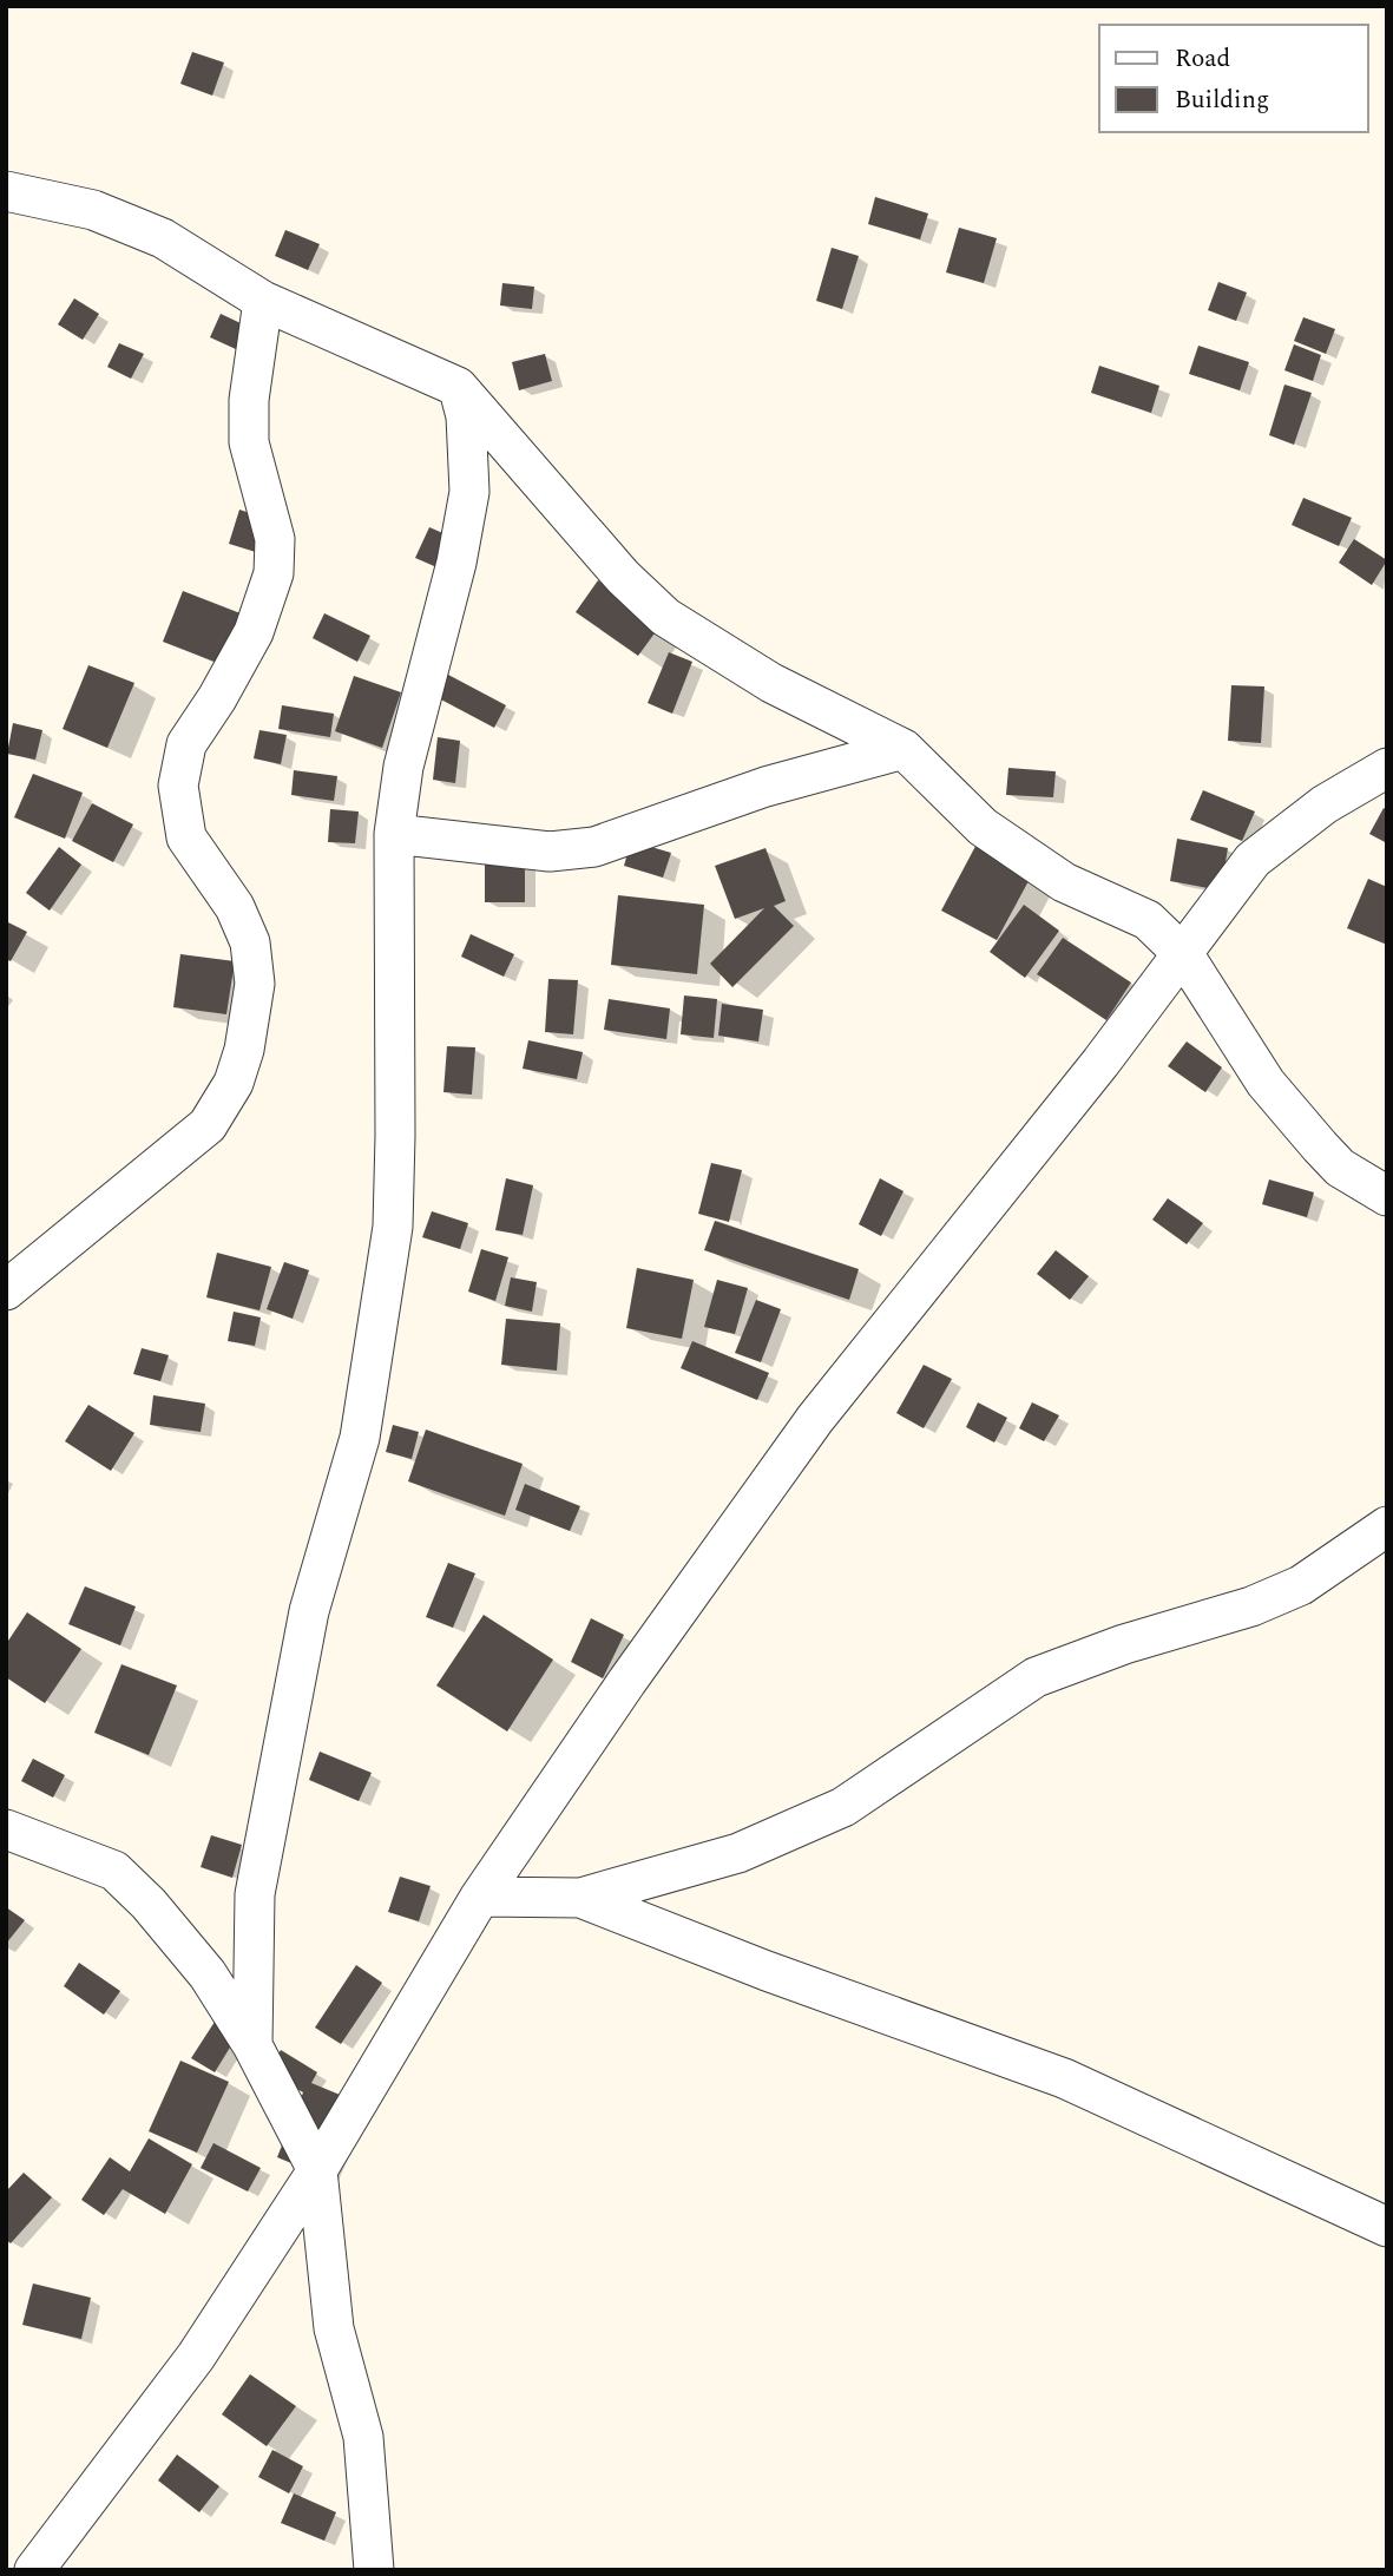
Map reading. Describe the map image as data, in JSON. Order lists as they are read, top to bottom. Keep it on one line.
{"legend":["Road","Building"]}
